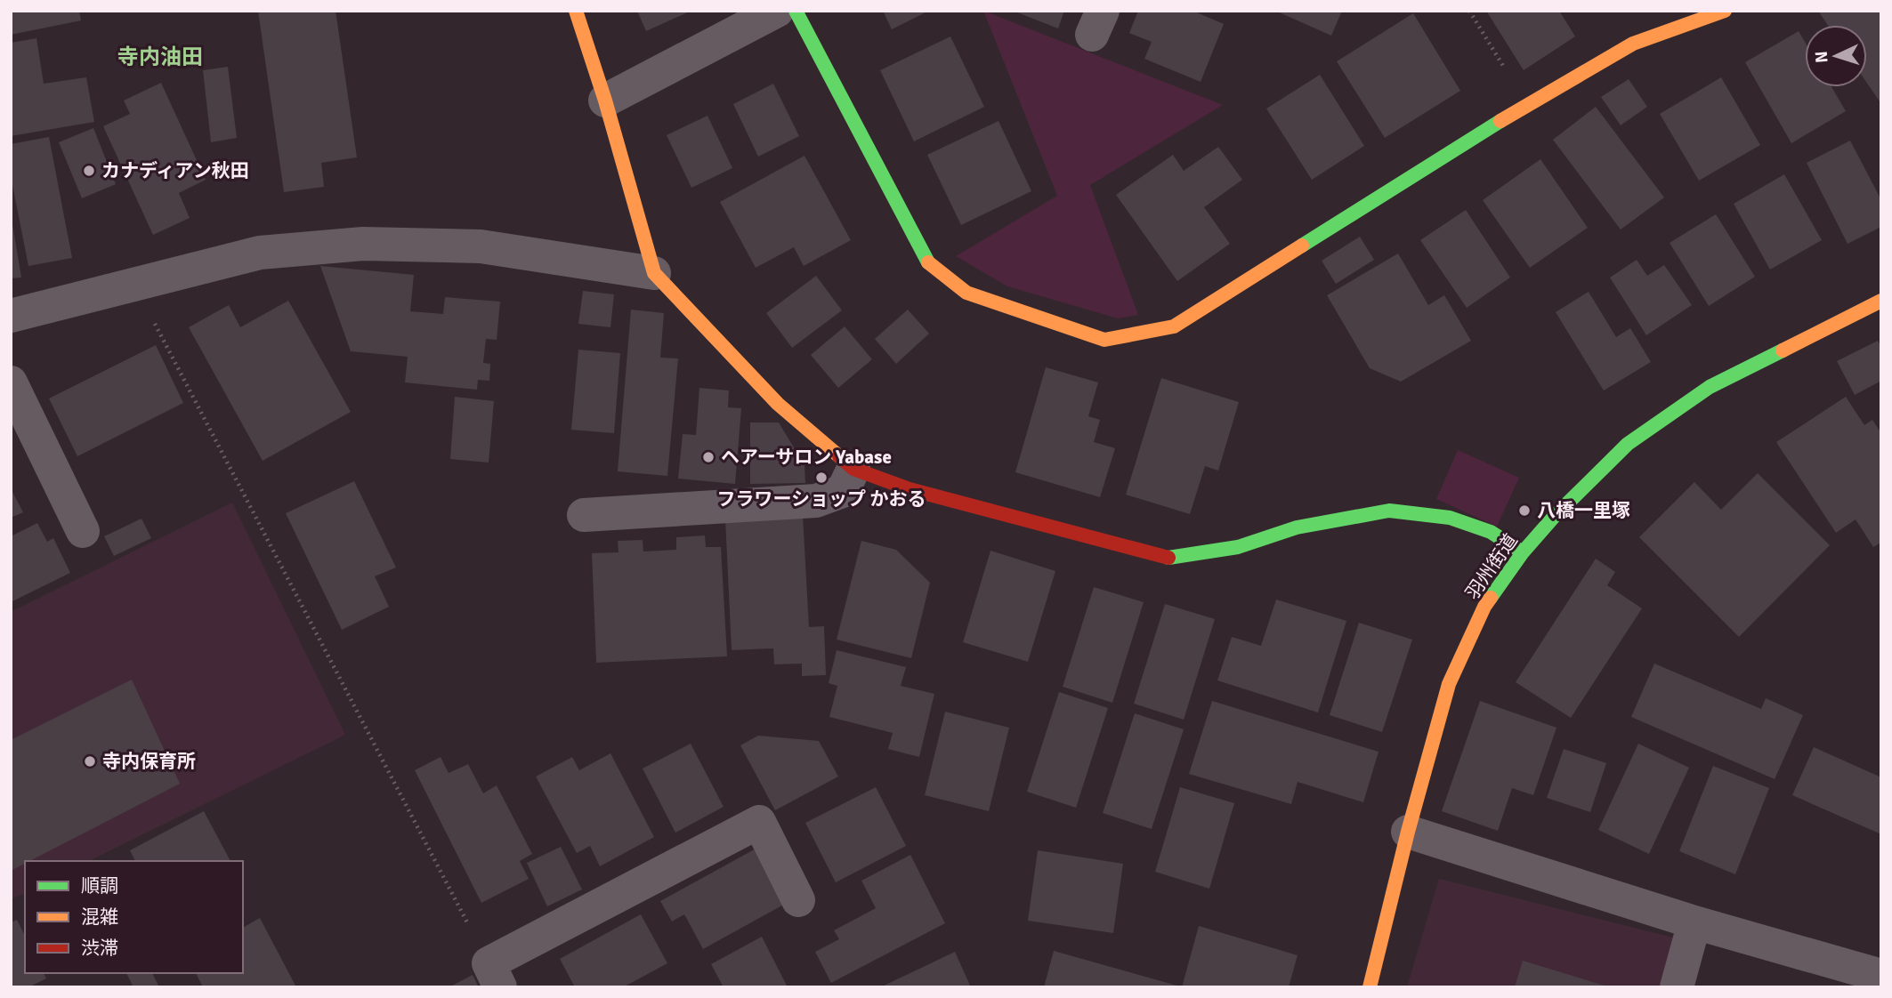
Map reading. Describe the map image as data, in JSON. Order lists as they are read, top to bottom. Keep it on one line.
{"streets":{"street":["羽州街道"]},"districts":["寺内油田"],"places":["カナディアン秋田","ヘアーサロン Yabase","フラワーショップ かおる","八橋一里塚","寺内保育所"],"legend":["順調","混雑","渋滞"],"north":"left"}
